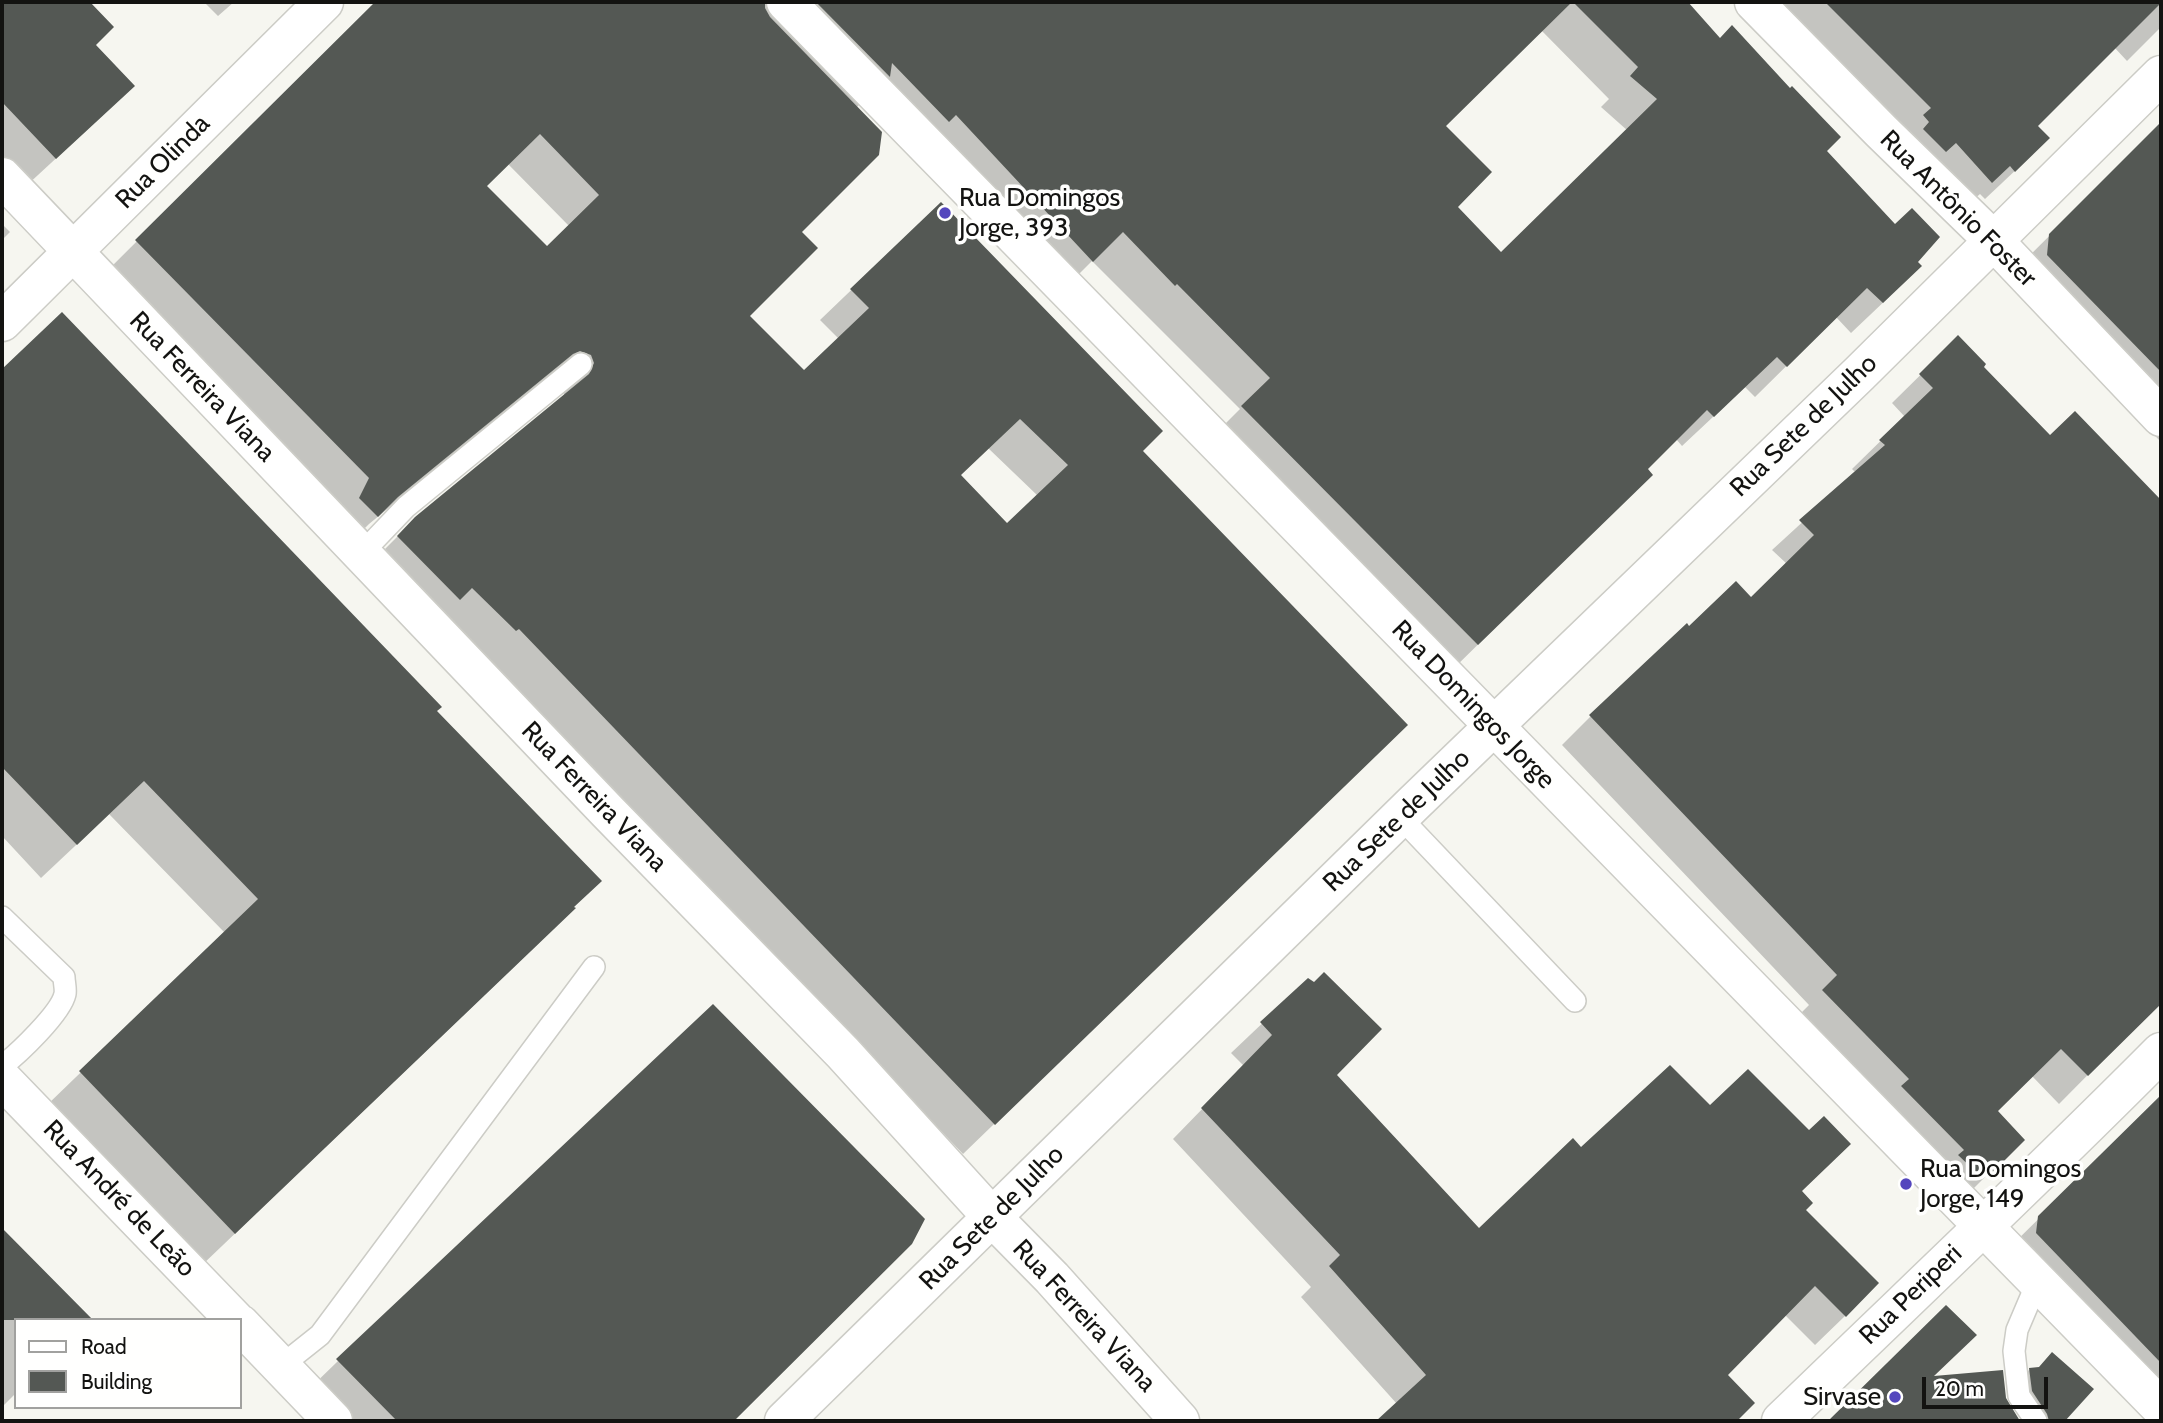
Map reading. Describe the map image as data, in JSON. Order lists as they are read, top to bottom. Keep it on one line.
{"streets":{"street":["Rua Olinda","Rua Antônio Foster","Rua Ferreira Viana","Rua Sete de Julho","Rua Domingos Jorge","Rua André de Leão","Rua Periperi"]},"crossings":[["Rua Olinda","Rua Ferreira Viana"],["Rua Antônio Foster","Rua Sete de Julho"],["Rua Ferreira Viana","Rua Sete de Julho"],["Rua Sete de Julho","Rua Domingos Jorge"],["Rua Domingos Jorge","Rua Periperi"]],"places":["Rua Domingos Jorge, 393","Rua Domingos Jorge, 149","Sirvase"],"legend":["Road","Building"],"scale_bar":"20 m"}
